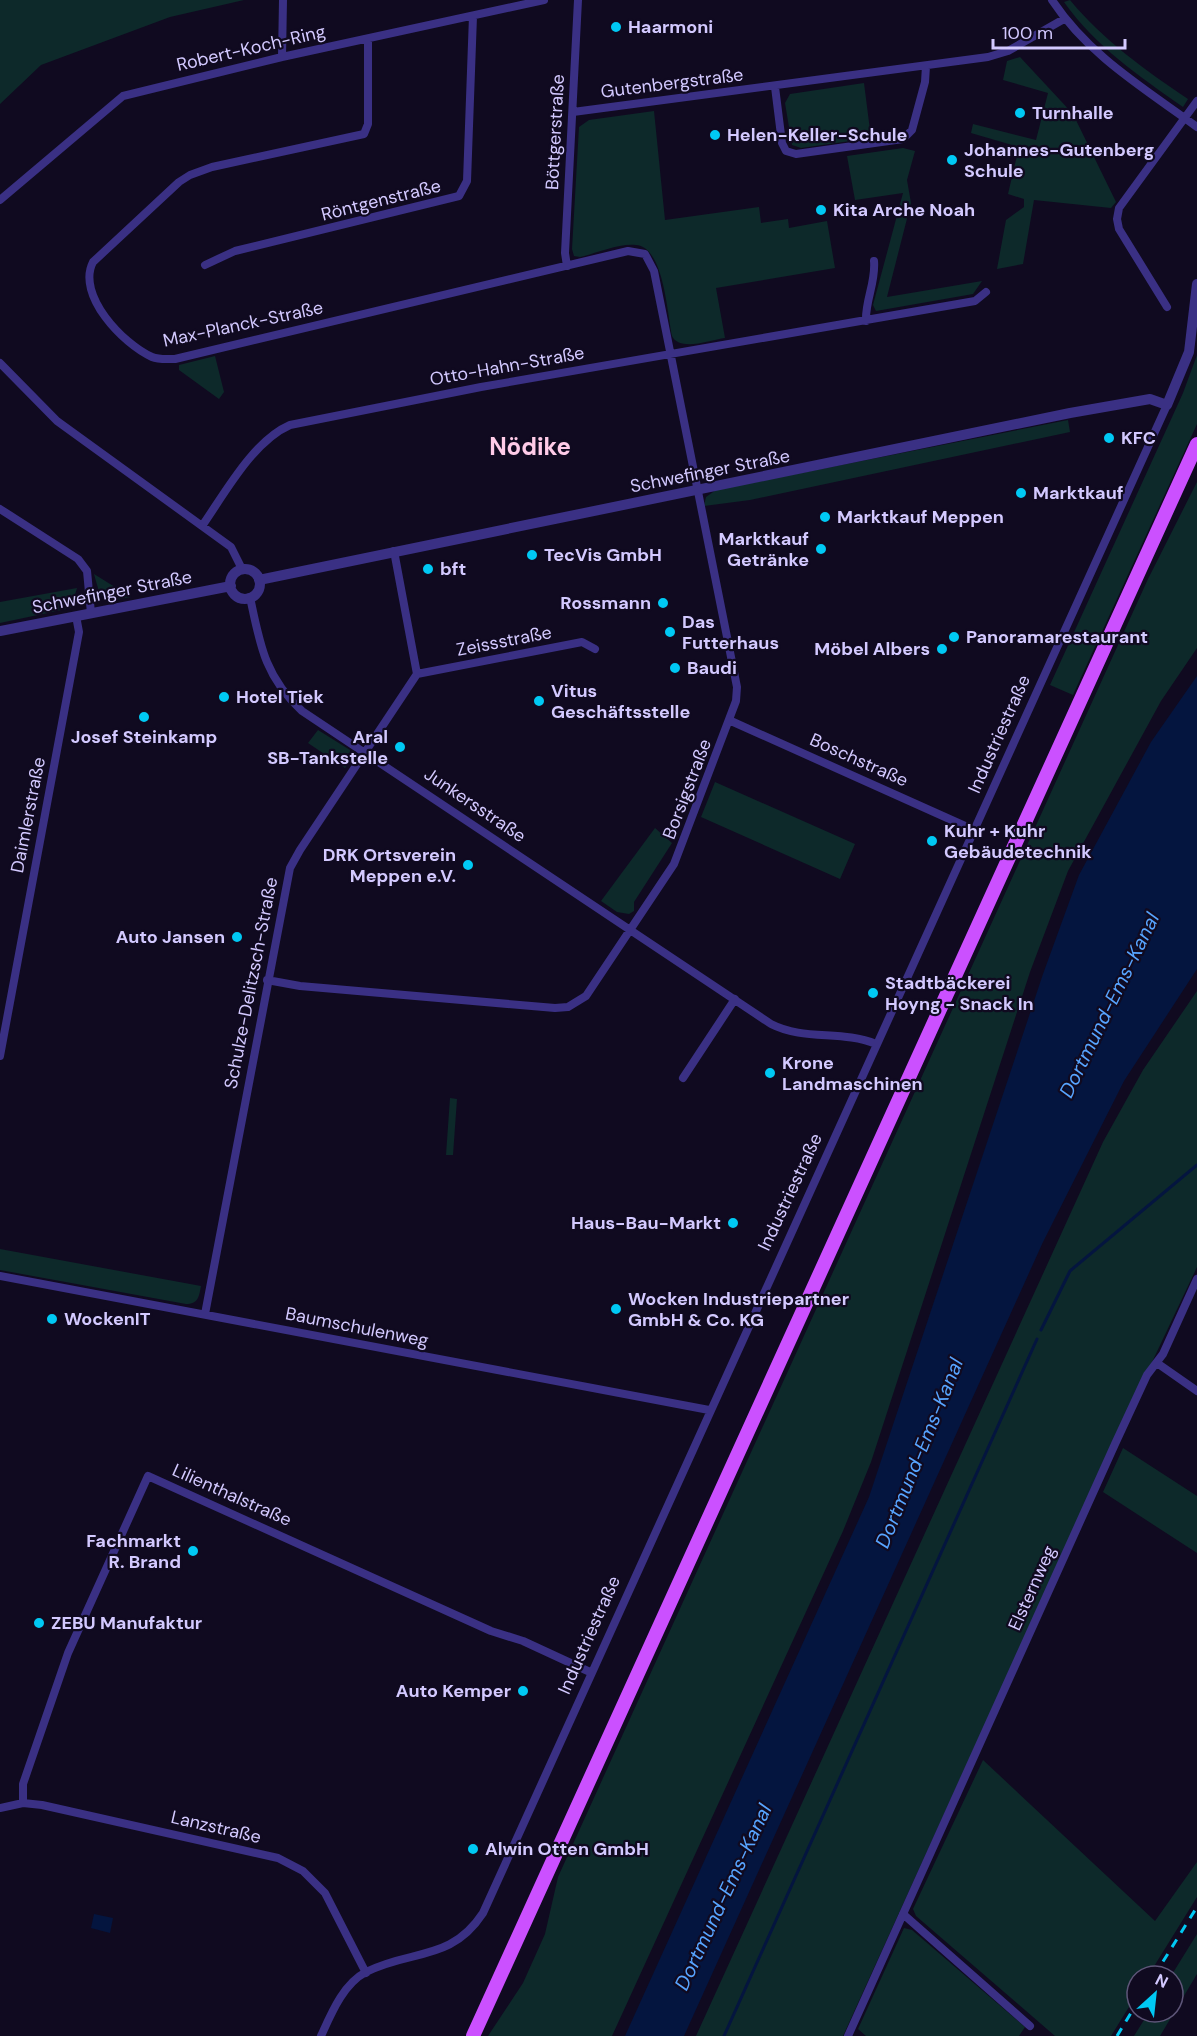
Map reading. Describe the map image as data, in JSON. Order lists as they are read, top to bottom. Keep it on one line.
{"streets":{"street":["Robert-Koch-Ring","Gutenbergstraße","Böttgerstraße","Röntgenstraße","Max-Planck-Straße","Otto-Hahn-Straße","Schwefinger Straße","Zeissstraße","Industriestraße","Boschstraße","Borsigstraße","Junkersstraße","Daimlerstraße","Schulze-Delitzsch-Straße","Baumschulenweg","Lilienthalstraße","Elsternweg","Lanzstraße"]},"crossings":[["Robert-Koch-Ring","Röntgenstraße"],["Robert-Koch-Ring","Max-Planck-Straße"],["Gutenbergstraße","Böttgerstraße"],["Böttgerstraße","Max-Planck-Straße"],["Max-Planck-Straße","Borsigstraße"],["Otto-Hahn-Straße","Borsigstraße"],["Schwefinger Straße","Industriestraße"],["Schwefinger Straße","Borsigstraße"],["Schwefinger Straße","Junkersstraße"],["Schwefinger Straße","Daimlerstraße"],["Zeissstraße","Schulze-Delitzsch-Straße"],["Industriestraße","Boschstraße"],["Industriestraße","Junkersstraße"],["Industriestraße","Baumschulenweg"],["Industriestraße","Lilienthalstraße"],["Industriestraße","Lanzstraße"],["Boschstraße","Borsigstraße"],["Borsigstraße","Junkersstraße"],["Borsigstraße","Schulze-Delitzsch-Straße"],["Junkersstraße","Schulze-Delitzsch-Straße"],["Schulze-Delitzsch-Straße","Baumschulenweg"],["Lilienthalstraße","Lanzstraße"]],"districts":["Nödike"],"water":["Dortmund-Ems-Kanal"],"places":["Haarmoni","Turnhalle","Helen-Keller-Schule","Johannes-Gutenberg Schule","Kita Arche Noah","KFC","Marktkauf","Marktkauf Meppen","Marktkauf Getränke","TecVis GmbH","bft","Rossmann","Das Futterhaus","Panoramarestaurant","Möbel Albers","Baudi","Hotel Tiek","Vitus Geschäftsstelle","Josef Steinkamp","Aral SB-Tankstelle","Kuhr + Kuhr Gebäudetechnik","DRK Ortsverein Meppen e.V.","Auto Jansen","Stadtbäckerei Hoyng - Snack In","Krone Landmaschinen","Haus-Bau-Markt","Wocken Industriepartner GmbH & Co. KG","WockenIT","Fachmarkt R. Brand","ZEBU Manufaktur","Auto Kemper","Alwin Otten GmbH"],"scale_bar":"100 m","north":"top right"}
